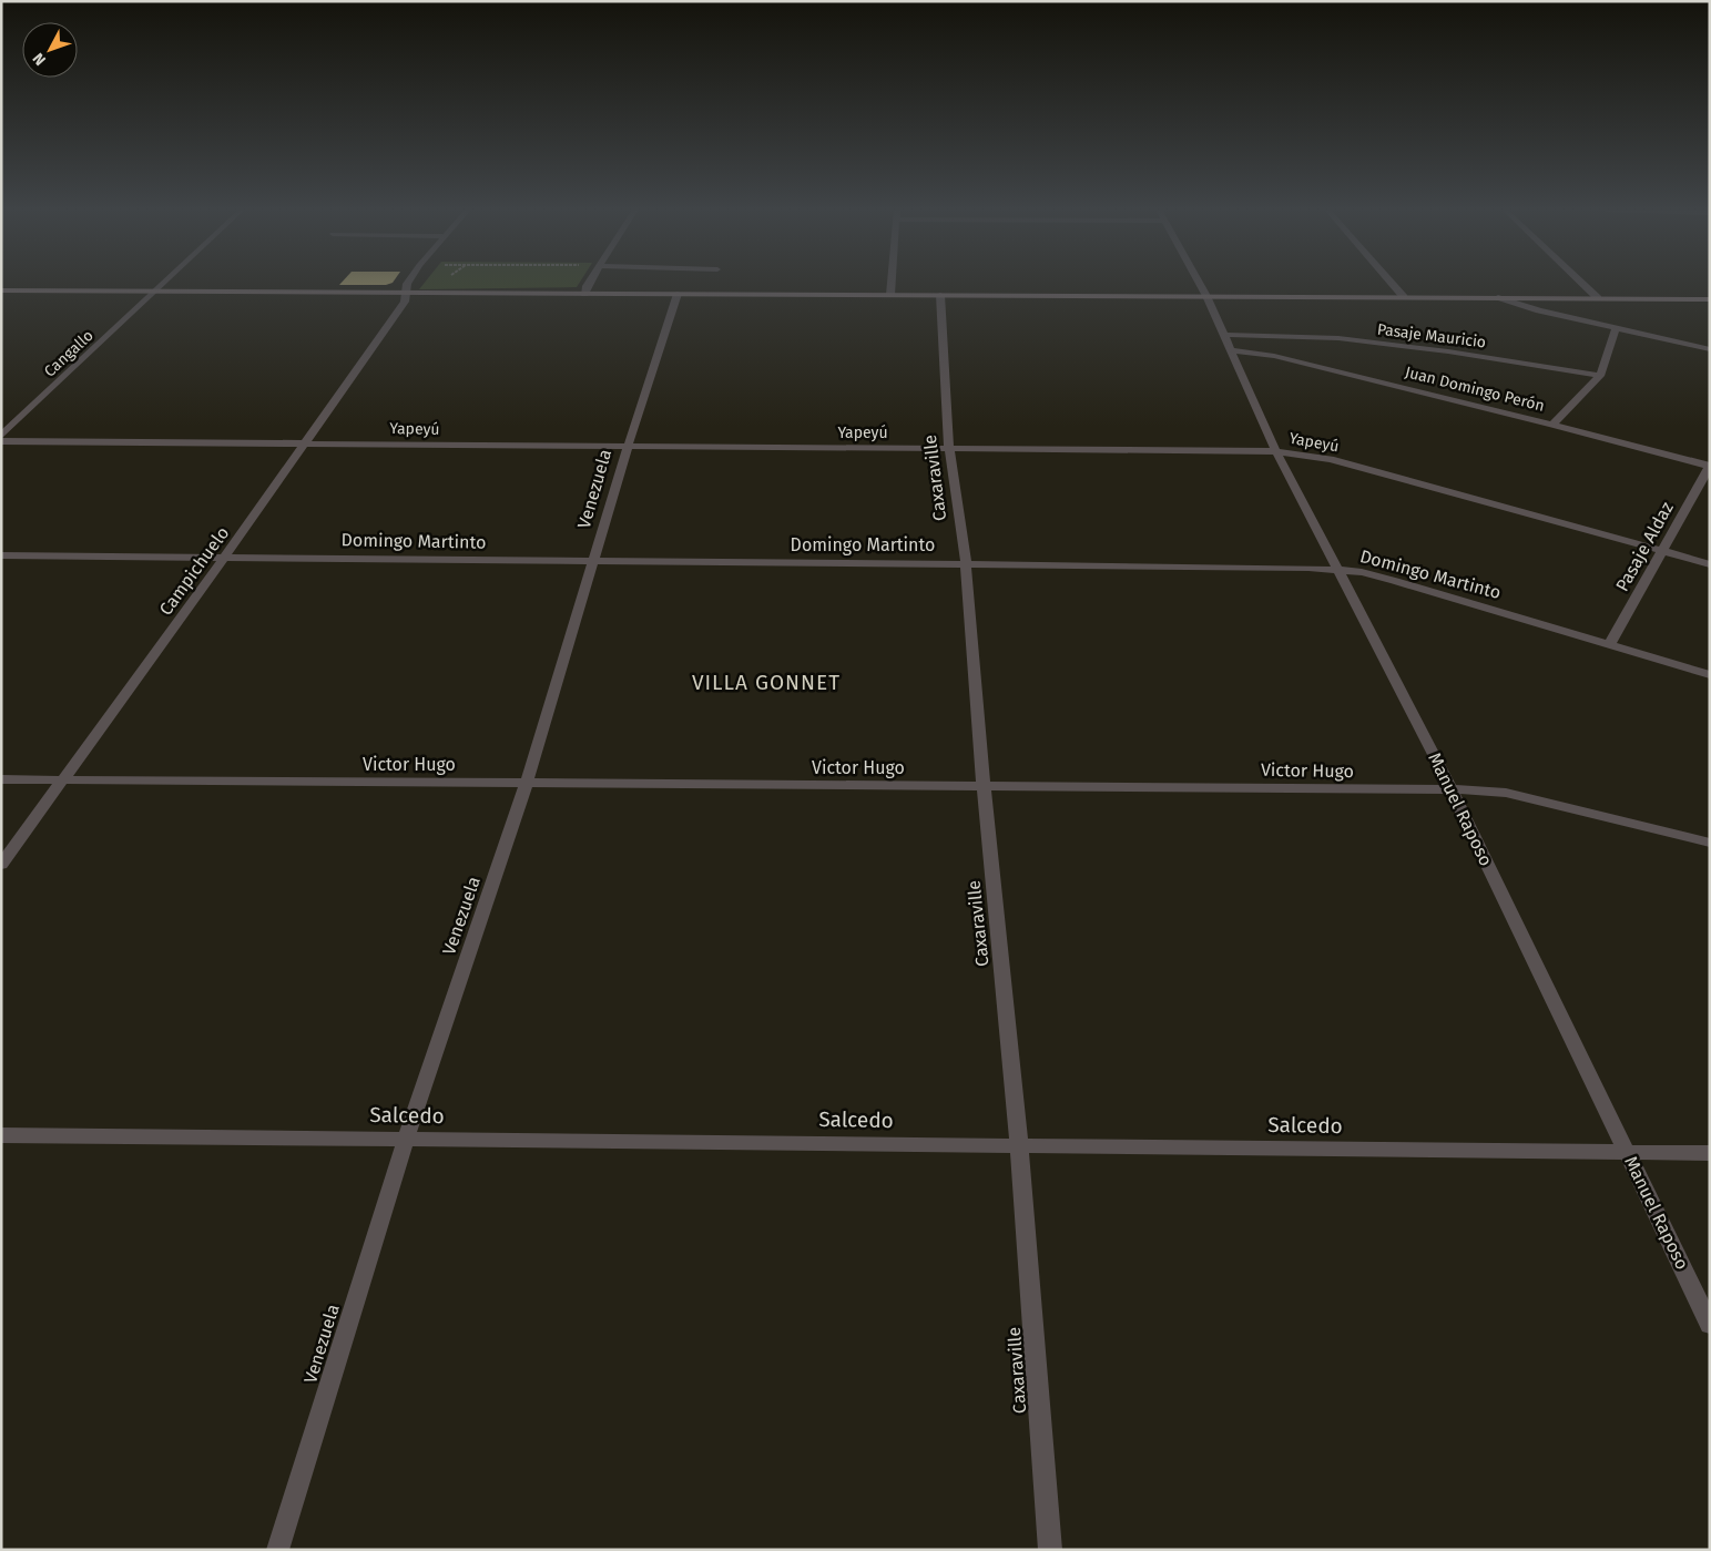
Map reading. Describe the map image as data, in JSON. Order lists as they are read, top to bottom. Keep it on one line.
{"streets":{"street":["Pasaje Mauricio","Cangallo","Juan Domingo Perón","Yapeyú","Caxaraville","Venezuela","Domingo Martinto","Pasaje Aldaz","Campichuelo","Victor Hugo","Manuel Raposo","Salcedo"]},"crossings":[["Pasaje Mauricio","Manuel Raposo"],["Juan Domingo Perón","Pasaje Aldaz"],["Juan Domingo Perón","Manuel Raposo"],["Yapeyú","Caxaraville"],["Yapeyú","Venezuela"],["Yapeyú","Pasaje Aldaz"],["Yapeyú","Campichuelo"],["Yapeyú","Manuel Raposo"],["Caxaraville","Domingo Martinto"],["Caxaraville","Victor Hugo"],["Caxaraville","Salcedo"],["Venezuela","Domingo Martinto"],["Venezuela","Victor Hugo"],["Venezuela","Salcedo"],["Domingo Martinto","Pasaje Aldaz"],["Domingo Martinto","Campichuelo"],["Domingo Martinto","Manuel Raposo"],["Campichuelo","Victor Hugo"],["Victor Hugo","Manuel Raposo"],["Manuel Raposo","Salcedo"]],"districts":["VILLA GONNET"],"north":"bottom left"}
